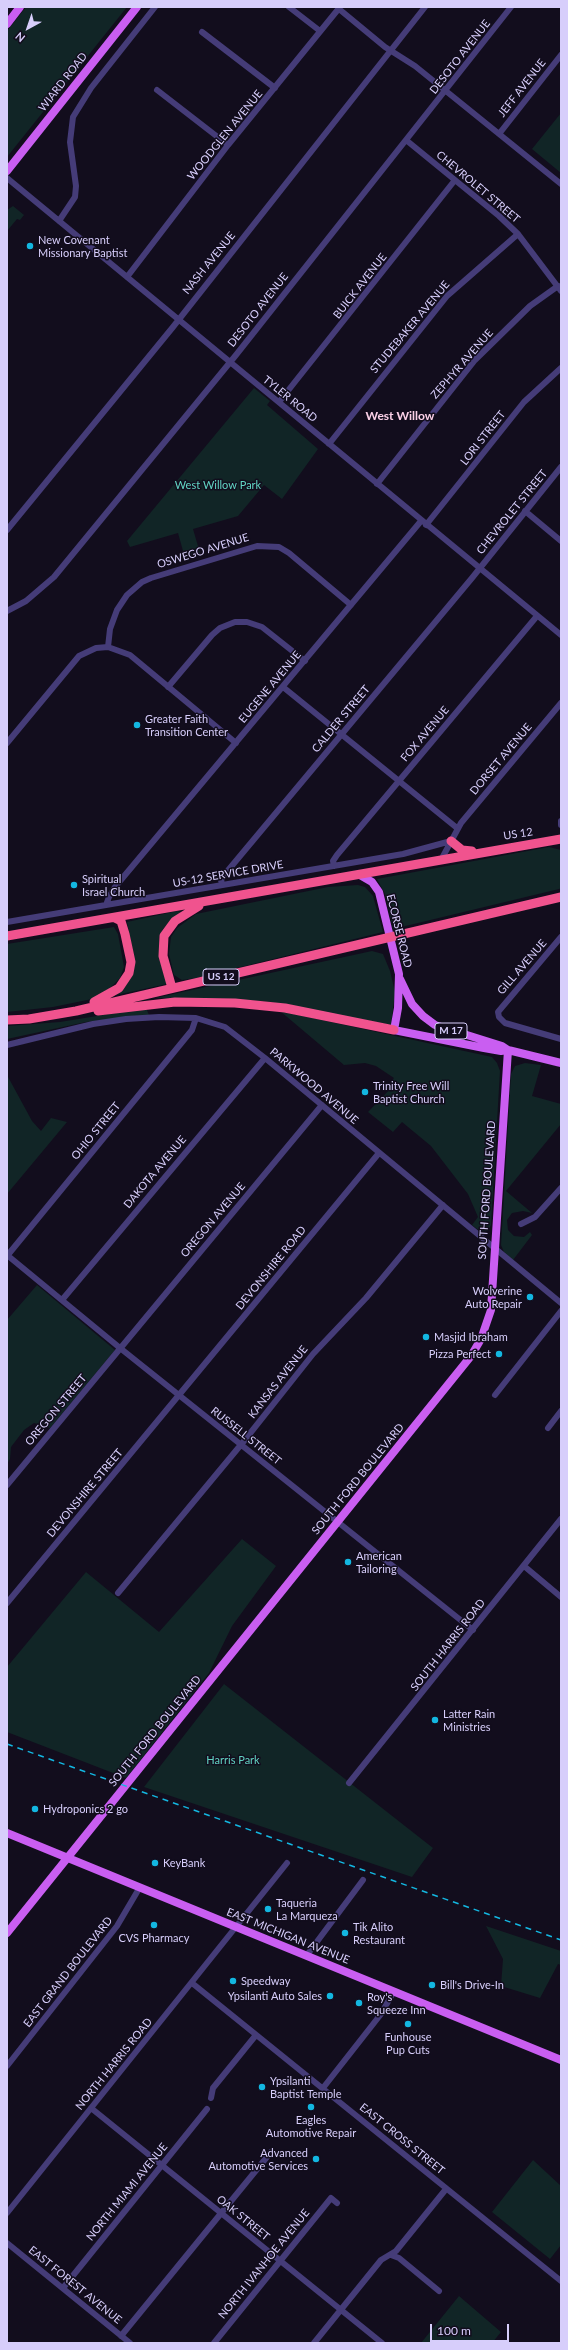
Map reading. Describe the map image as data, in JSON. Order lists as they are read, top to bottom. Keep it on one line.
{"streets":{"highway":["US 12"],"main road":["WIARD ROAD","ECORSE ROAD","M 17","SOUTH FORD BOULEVARD","EAST MICHIGAN AVENUE"],"street":["DESOTO AVENUE","JEFF AVENUE","WOODGLEN AVENUE","CHEVROLET STREET","NASH AVENUE","BUICK AVENUE","STUDEBAKER AVENUE","ZEPHYR AVENUE","TYLER ROAD","LORI STREET","OSWEGO AVENUE","EUGENE AVENUE","CALDER STREET","FOX AVENUE","DORSET AVENUE","US-12 SERVICE DRIVE","GILL AVENUE","PARKWOOD AVENUE","OHIO STREET","DAKOTA AVENUE","OREGON AVENUE","DEVONSHIRE ROAD","KANSAS AVENUE","OREGON STREET","RUSSELL STREET","DEVONSHIRE STREET","SOUTH HARRIS ROAD","EAST GRAND BOULEVARD","NORTH HARRIS ROAD","EAST CROSS STREET","NORTH MIAMI AVENUE","OAK STREET","NORTH IVANHOE AVENUE","EAST FOREST AVENUE"]},"crossings":[["DESOTO AVENUE","CHEVROLET STREET"],["DESOTO AVENUE","TYLER ROAD"],["WOODGLEN AVENUE","TYLER ROAD"],["CHEVROLET STREET","BUICK AVENUE"],["CHEVROLET STREET","STUDEBAKER AVENUE"],["CHEVROLET STREET","ZEPHYR AVENUE"],["CHEVROLET STREET","TYLER ROAD"],["CHEVROLET STREET","CALDER STREET"],["NASH AVENUE","TYLER ROAD"],["BUICK AVENUE","TYLER ROAD"],["STUDEBAKER AVENUE","TYLER ROAD"],["ZEPHYR AVENUE","TYLER ROAD"],["TYLER ROAD","LORI STREET"],["TYLER ROAD","EUGENE AVENUE"],["TYLER ROAD","CALDER STREET"],["TYLER ROAD","FOX AVENUE"],["LORI STREET","EUGENE AVENUE"],["OSWEGO AVENUE","EUGENE AVENUE"],["EUGENE AVENUE","US-12 SERVICE DRIVE"],["CALDER STREET","US-12 SERVICE DRIVE"],["FOX AVENUE","US-12 SERVICE DRIVE"],["DORSET AVENUE","US-12 SERVICE DRIVE"],["US 12","ECORSE ROAD"],["ECORSE ROAD","SOUTH FORD BOULEVARD"],["PARKWOOD AVENUE","OHIO STREET"],["PARKWOOD AVENUE","DAKOTA AVENUE"],["PARKWOOD AVENUE","SOUTH FORD BOULEVARD"],["PARKWOOD AVENUE","OREGON AVENUE"],["PARKWOOD AVENUE","DEVONSHIRE ROAD"],["PARKWOOD AVENUE","KANSAS AVENUE"],["OHIO STREET","RUSSELL STREET"],["DAKOTA AVENUE","RUSSELL STREET"],["SOUTH FORD BOULEVARD","RUSSELL STREET"],["OREGON AVENUE","OREGON STREET"],["OREGON AVENUE","RUSSELL STREET"],["DEVONSHIRE ROAD","RUSSELL STREET"],["DEVONSHIRE ROAD","DEVONSHIRE STREET"],["KANSAS AVENUE","RUSSELL STREET"],["OREGON STREET","RUSSELL STREET"],["RUSSELL STREET","DEVONSHIRE STREET"],["RUSSELL STREET","SOUTH HARRIS ROAD"],["EAST MICHIGAN AVENUE","EAST GRAND BOULEVARD"],["EAST MICHIGAN AVENUE","NORTH HARRIS ROAD"],["NORTH HARRIS ROAD","EAST CROSS STREET"],["NORTH HARRIS ROAD","OAK STREET"],["NORTH MIAMI AVENUE","OAK STREET"],["NORTH MIAMI AVENUE","EAST FOREST AVENUE"],["OAK STREET","NORTH IVANHOE AVENUE"]],"districts":["West Willow"],"parks":["West Willow Park","Harris Park"],"places":["New Covenant Missionary Baptist","Greater Faith Transition Center","Spiritual Israel Church","Trinity Free Will Baptist Church","Wolverine Auto Repair","Masjid Ibraham","Pizza Perfect","American Tailoring","Latter Rain Ministries","Hydroponics 2 go","KeyBank","Taqueria La Marqueza","CVS Pharmacy","Tik Alito Restaurant","Speedway","Bill's Drive-In","Ypsilanti Auto Sales","Roy's Squeeze Inn","Funhouse Pup Cuts","Ypsilanti Baptist Temple","Eagles Automotive Repair","Advanced Automotive Services"],"scale_bar":"100 m","north":"bottom left"}
